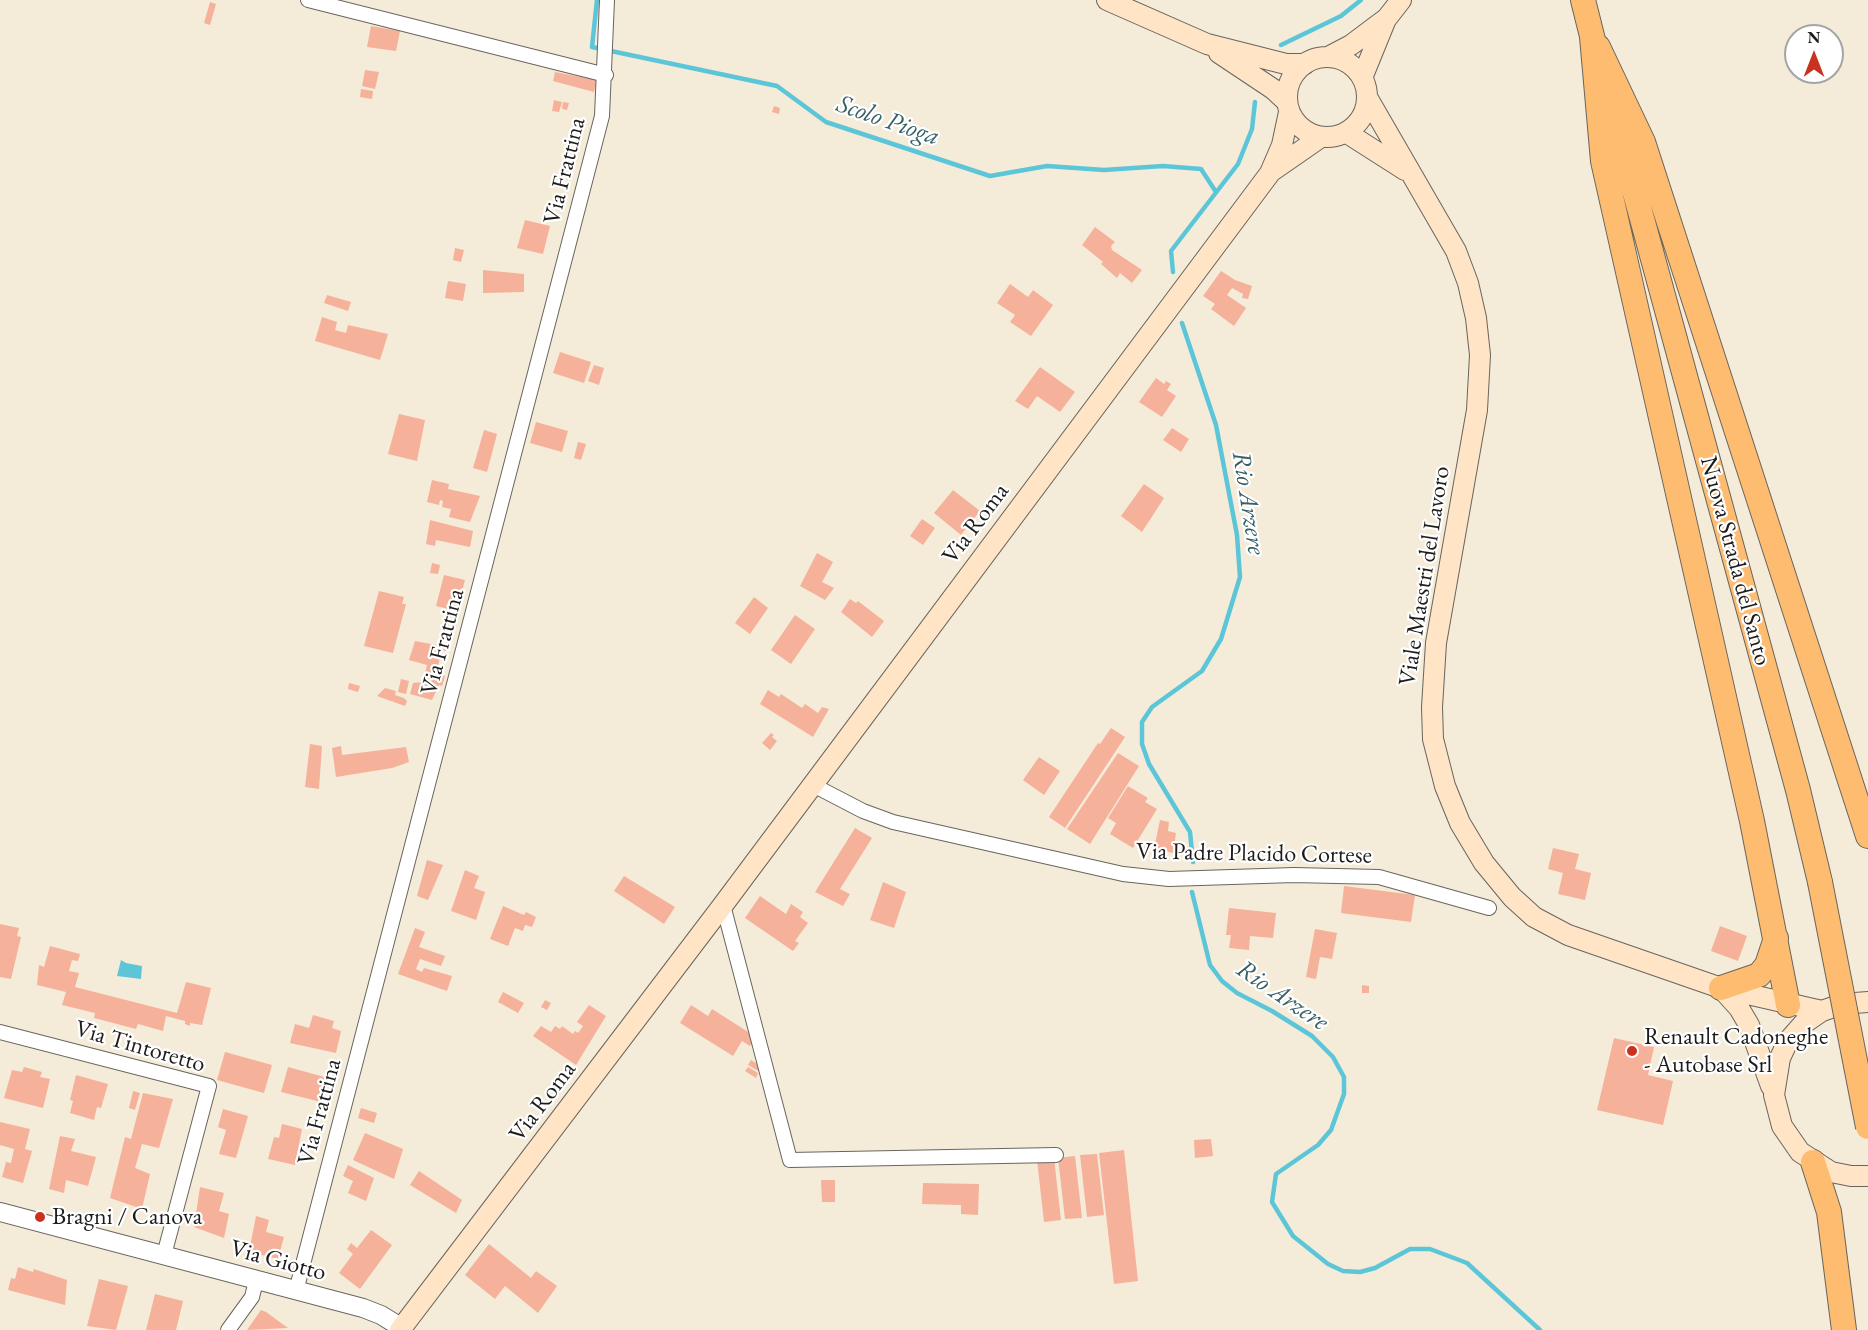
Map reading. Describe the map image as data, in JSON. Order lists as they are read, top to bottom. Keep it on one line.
{"streets":{"highway":["Nuova Strada del Santo"],"main road":["Via Roma","Viale Maestri del Lavoro"],"street":["Via Frattina","Via Padre Placido Cortese","Via Tintoretto","Via Giotto"]},"crossings":[["Via Frattina","Via Giotto"],["Via Roma","Viale Maestri del Lavoro"],["Via Roma","Via Padre Placido Cortese"],["Via Roma","Via Giotto"],["Via Tintoretto","Via Giotto"]],"water":["Scolo Pioga","Rio Arzere"],"places":["Renault Cadoneghe - Autobase Srl","Bragni / Canova"],"north":"top"}
